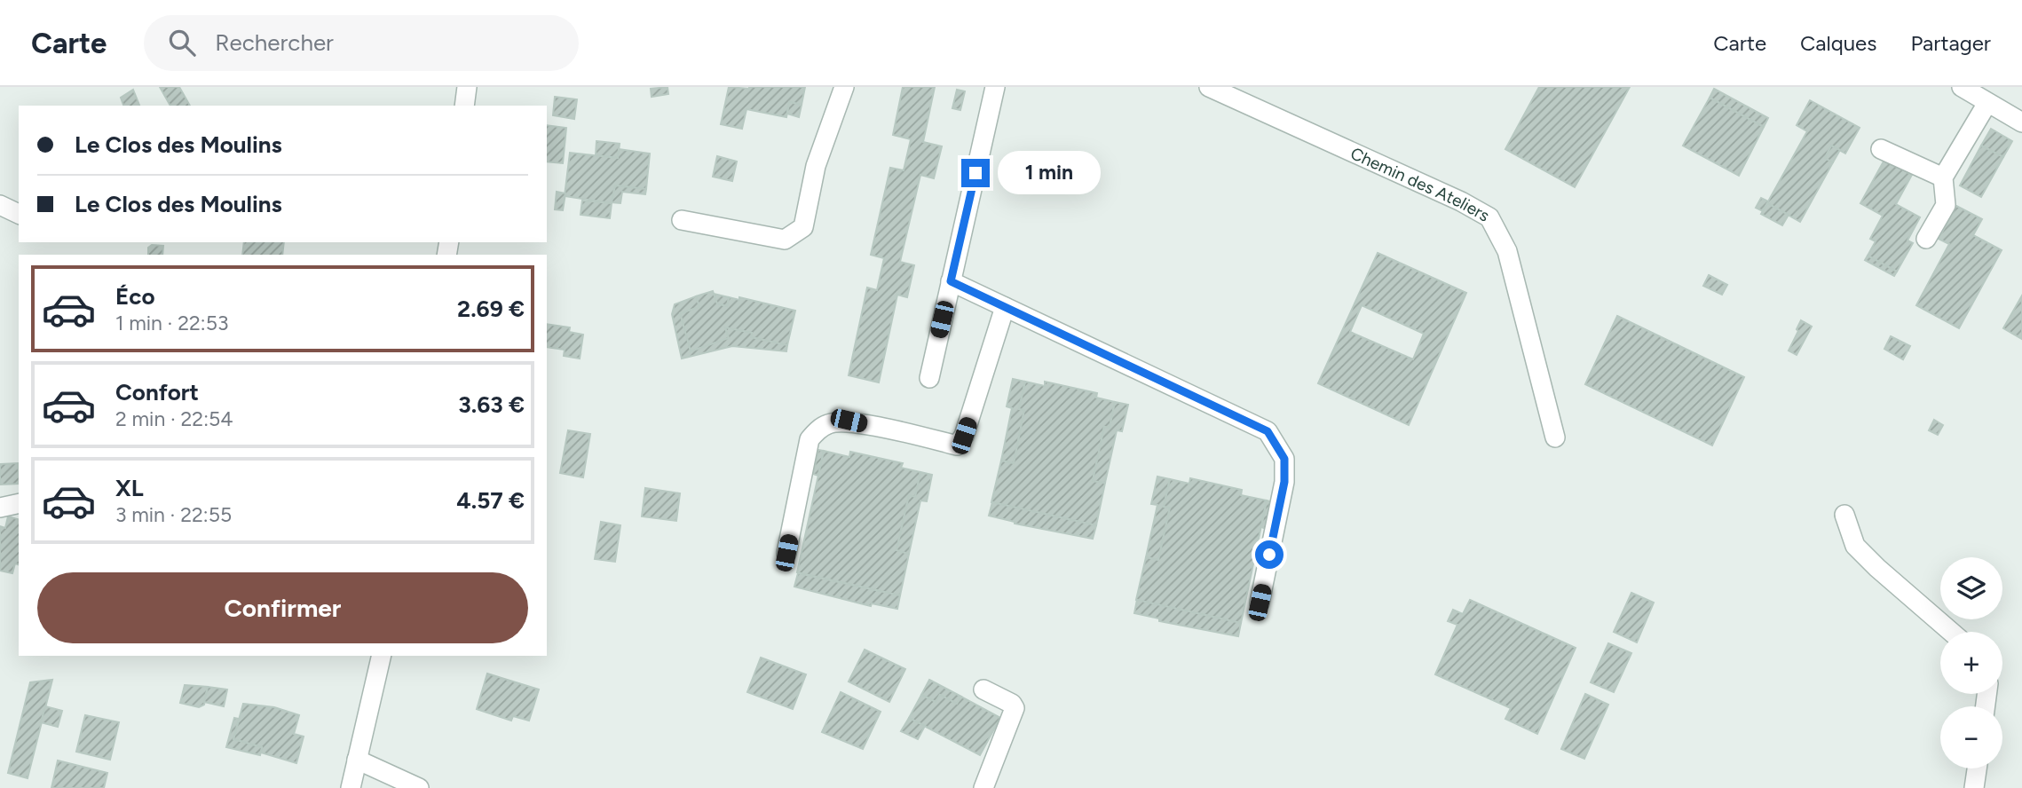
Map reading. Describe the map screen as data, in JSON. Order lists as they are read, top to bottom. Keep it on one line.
{"streets":{"street":["Chemin des Ateliers"]},"page":{"header":"Carte","search":"Rechercher","nav":["Carte","Calques","Partager"],"banner":["Le Clos des Moulins","Le Clos des Moulins"],"bubble":"1 min","list":[{"name":"Éco","note":"1 min · 22:53","value":"2.69 €"},{"name":"Confort","note":"2 min · 22:54","value":"3.63 €"},{"name":"XL","note":"3 min · 22:55","value":"4.57 €"}],"map_buttons":["+","−"],"buttons":"Confirmer"}}
